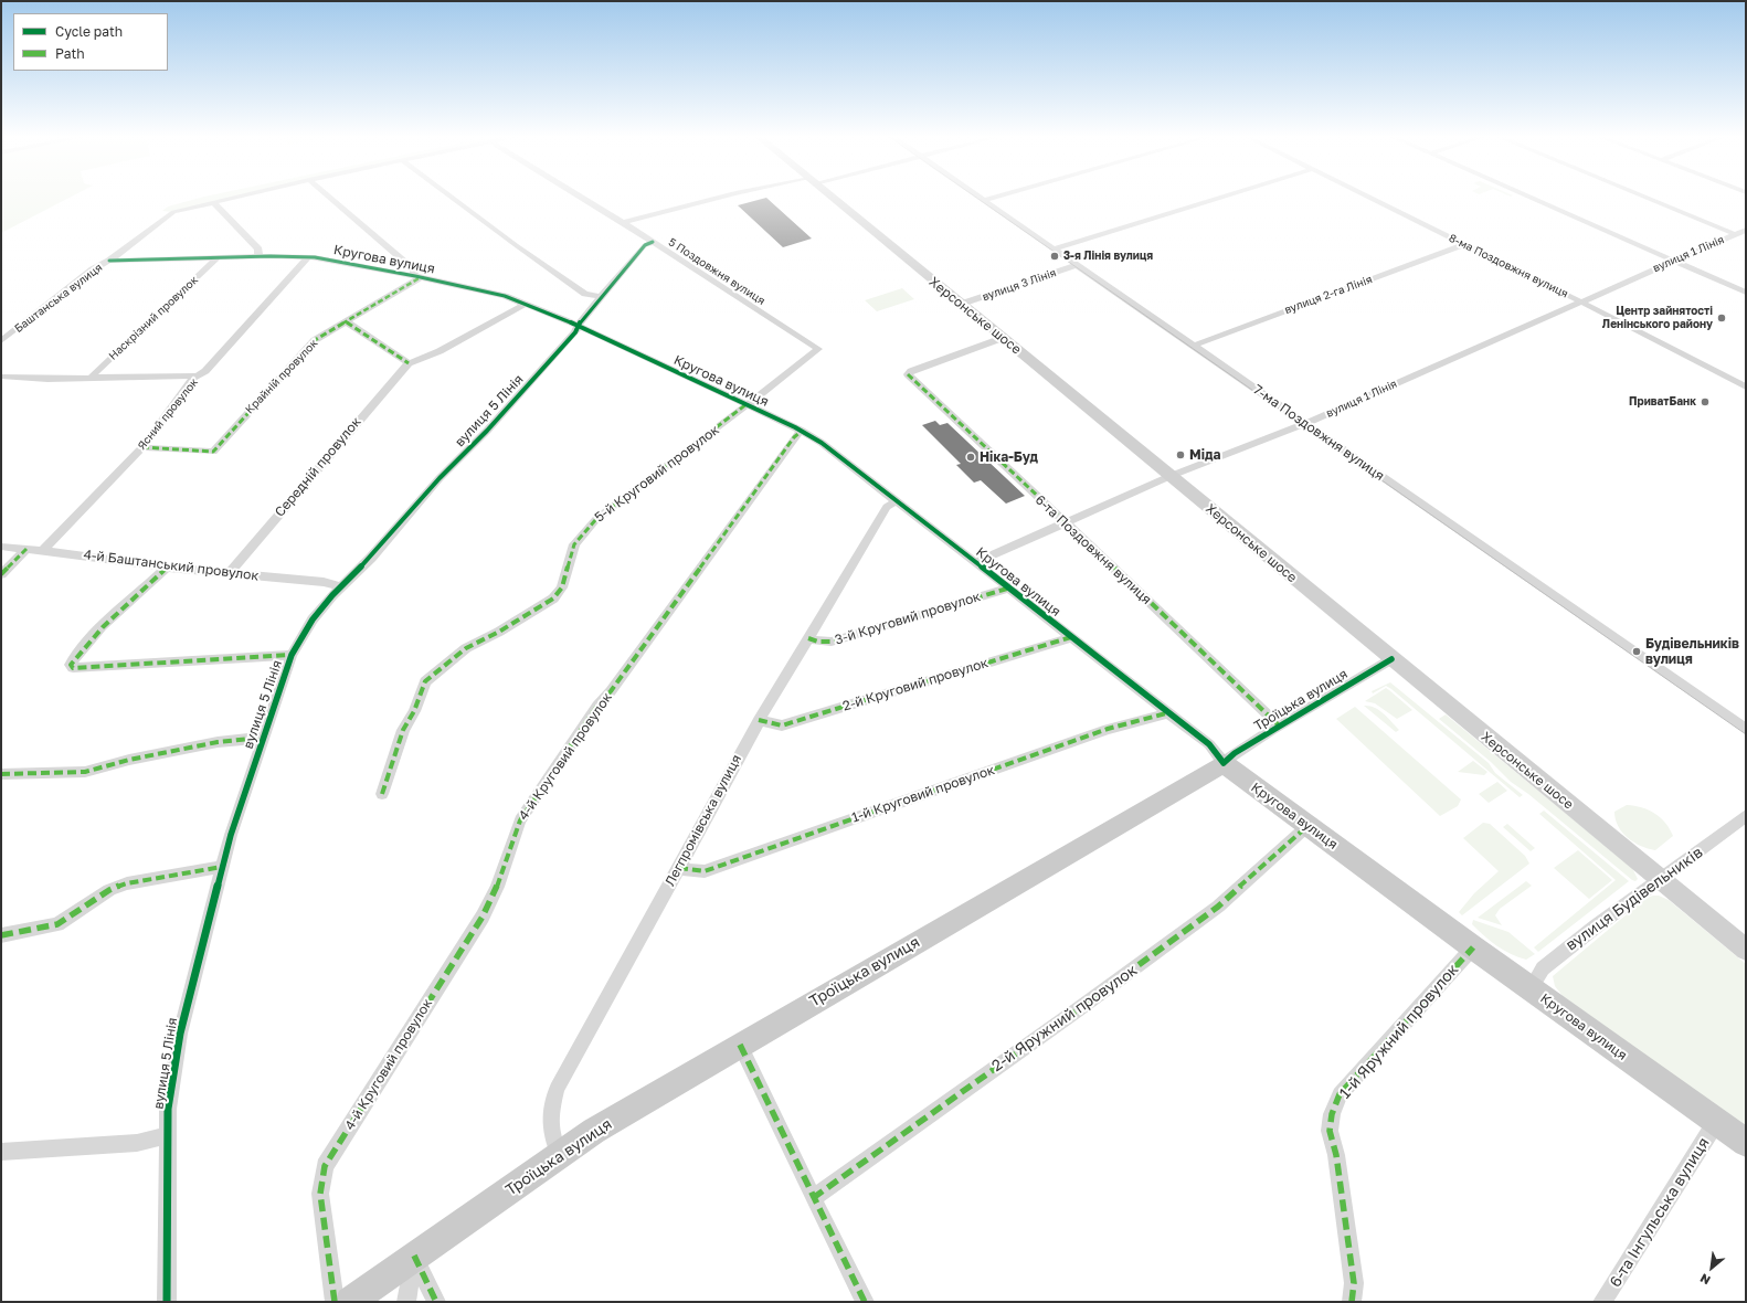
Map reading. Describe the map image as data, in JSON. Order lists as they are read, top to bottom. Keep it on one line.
{"streets":{"main road":["Кругова вулиця","Херсонське шосе","Троїцька вулиця"],"street":["вулиця 1 Лінія","8-ма Поздовжня вулиця","5 Поздовжня вулиця","вулиця 3 Лінія","вулиця 2-га Лінія","Баштанська вулиця","Наскрізний провулок","Крайній провулок","вулиця 5 Лінія","Ясний провулок","7-ма Поздовжня вулиця","Середній провулок","5-й Круговий провулок","6-та Поздовжня вулиця","4-й Баштанський провулок","3-й Круговий провулок","2-й Круговий провулок","4-й Круговий провулок","1-й Круговий провулок","Легпромівська вулиця","вулиця Будівельників","2-й Яружний провулок","1-й Яружний провулок","6-та Інгульська вулиця"]},"crossings":[["вулиця 1 Лінія","Кругова вулиця"],["вулиця 1 Лінія","8-ма Поздовжня вулиця"],["вулиця 1 Лінія","Херсонське шосе"],["вулиця 1 Лінія","7-ма Поздовжня вулиця"],["вулиця 1 Лінія","6-та Поздовжня вулиця"],["Кругова вулиця","Баштанська вулиця"],["Кругова вулиця","Наскрізний провулок"],["Кругова вулиця","Крайній провулок"],["Кругова вулиця","вулиця 5 Лінія"],["Кругова вулиця","Ясний провулок"],["Кругова вулиця","Середній провулок"],["Кругова вулиця","5-й Круговий провулок"],["Кругова вулиця","3-й Круговий провулок"],["Кругова вулиця","2-й Круговий провулок"],["Кругова вулиця","Троїцька вулиця"],["Кругова вулиця","4-й Круговий провулок"],["Кругова вулиця","1-й Круговий провулок"],["Кругова вулиця","Легпромівська вулиця"],["Кругова вулиця","вулиця Будівельників"],["Кругова вулиця","2-й Яружний провулок"],["Кругова вулиця","1-й Яружний провулок"],["Кругова вулиця","6-та Інгульська вулиця"],["8-ма Поздовжня вулиця","вулиця 2-га Лінія"],["5 Поздовжня вулиця","вулиця 5 Лінія"],["5 Поздовжня вулиця","5-й Круговий провулок"],["вулиця 3 Лінія","Херсонське шосе"],["вулиця 3 Лінія","7-ма Поздовжня вулиця"],["вулиця 2-га Лінія","7-ма Поздовжня вулиця"],["Херсонське шосе","6-та Поздовжня вулиця"],["Херсонське шосе","Троїцька вулиця"],["Херсонське шосе","вулиця Будівельників"],["Наскрізний провулок","Ясний провулок"],["Крайній провулок","Ясний провулок"],["вулиця 5 Лінія","4-й Баштанський провулок"],["Ясний провулок","4-й Баштанський провулок"],["Середній провулок","4-й Баштанський провулок"],["6-та Поздовжня вулиця","Троїцька вулиця"],["3-й Круговий провулок","Легпромівська вулиця"],["2-й Круговий провулок","Легпромівська вулиця"],["Троїцька вулиця","Легпромівська вулиця"],["1-й Круговий провулок","Легпромівська вулиця"]],"places":["3-я Лінія вулиця","Центр зайнятості Ленінського району","ПриватБанк","Міда","Ніка-Буд","Будівельників вулиця"],"legend":["Cycle path","Path"],"north":"bottom left"}
